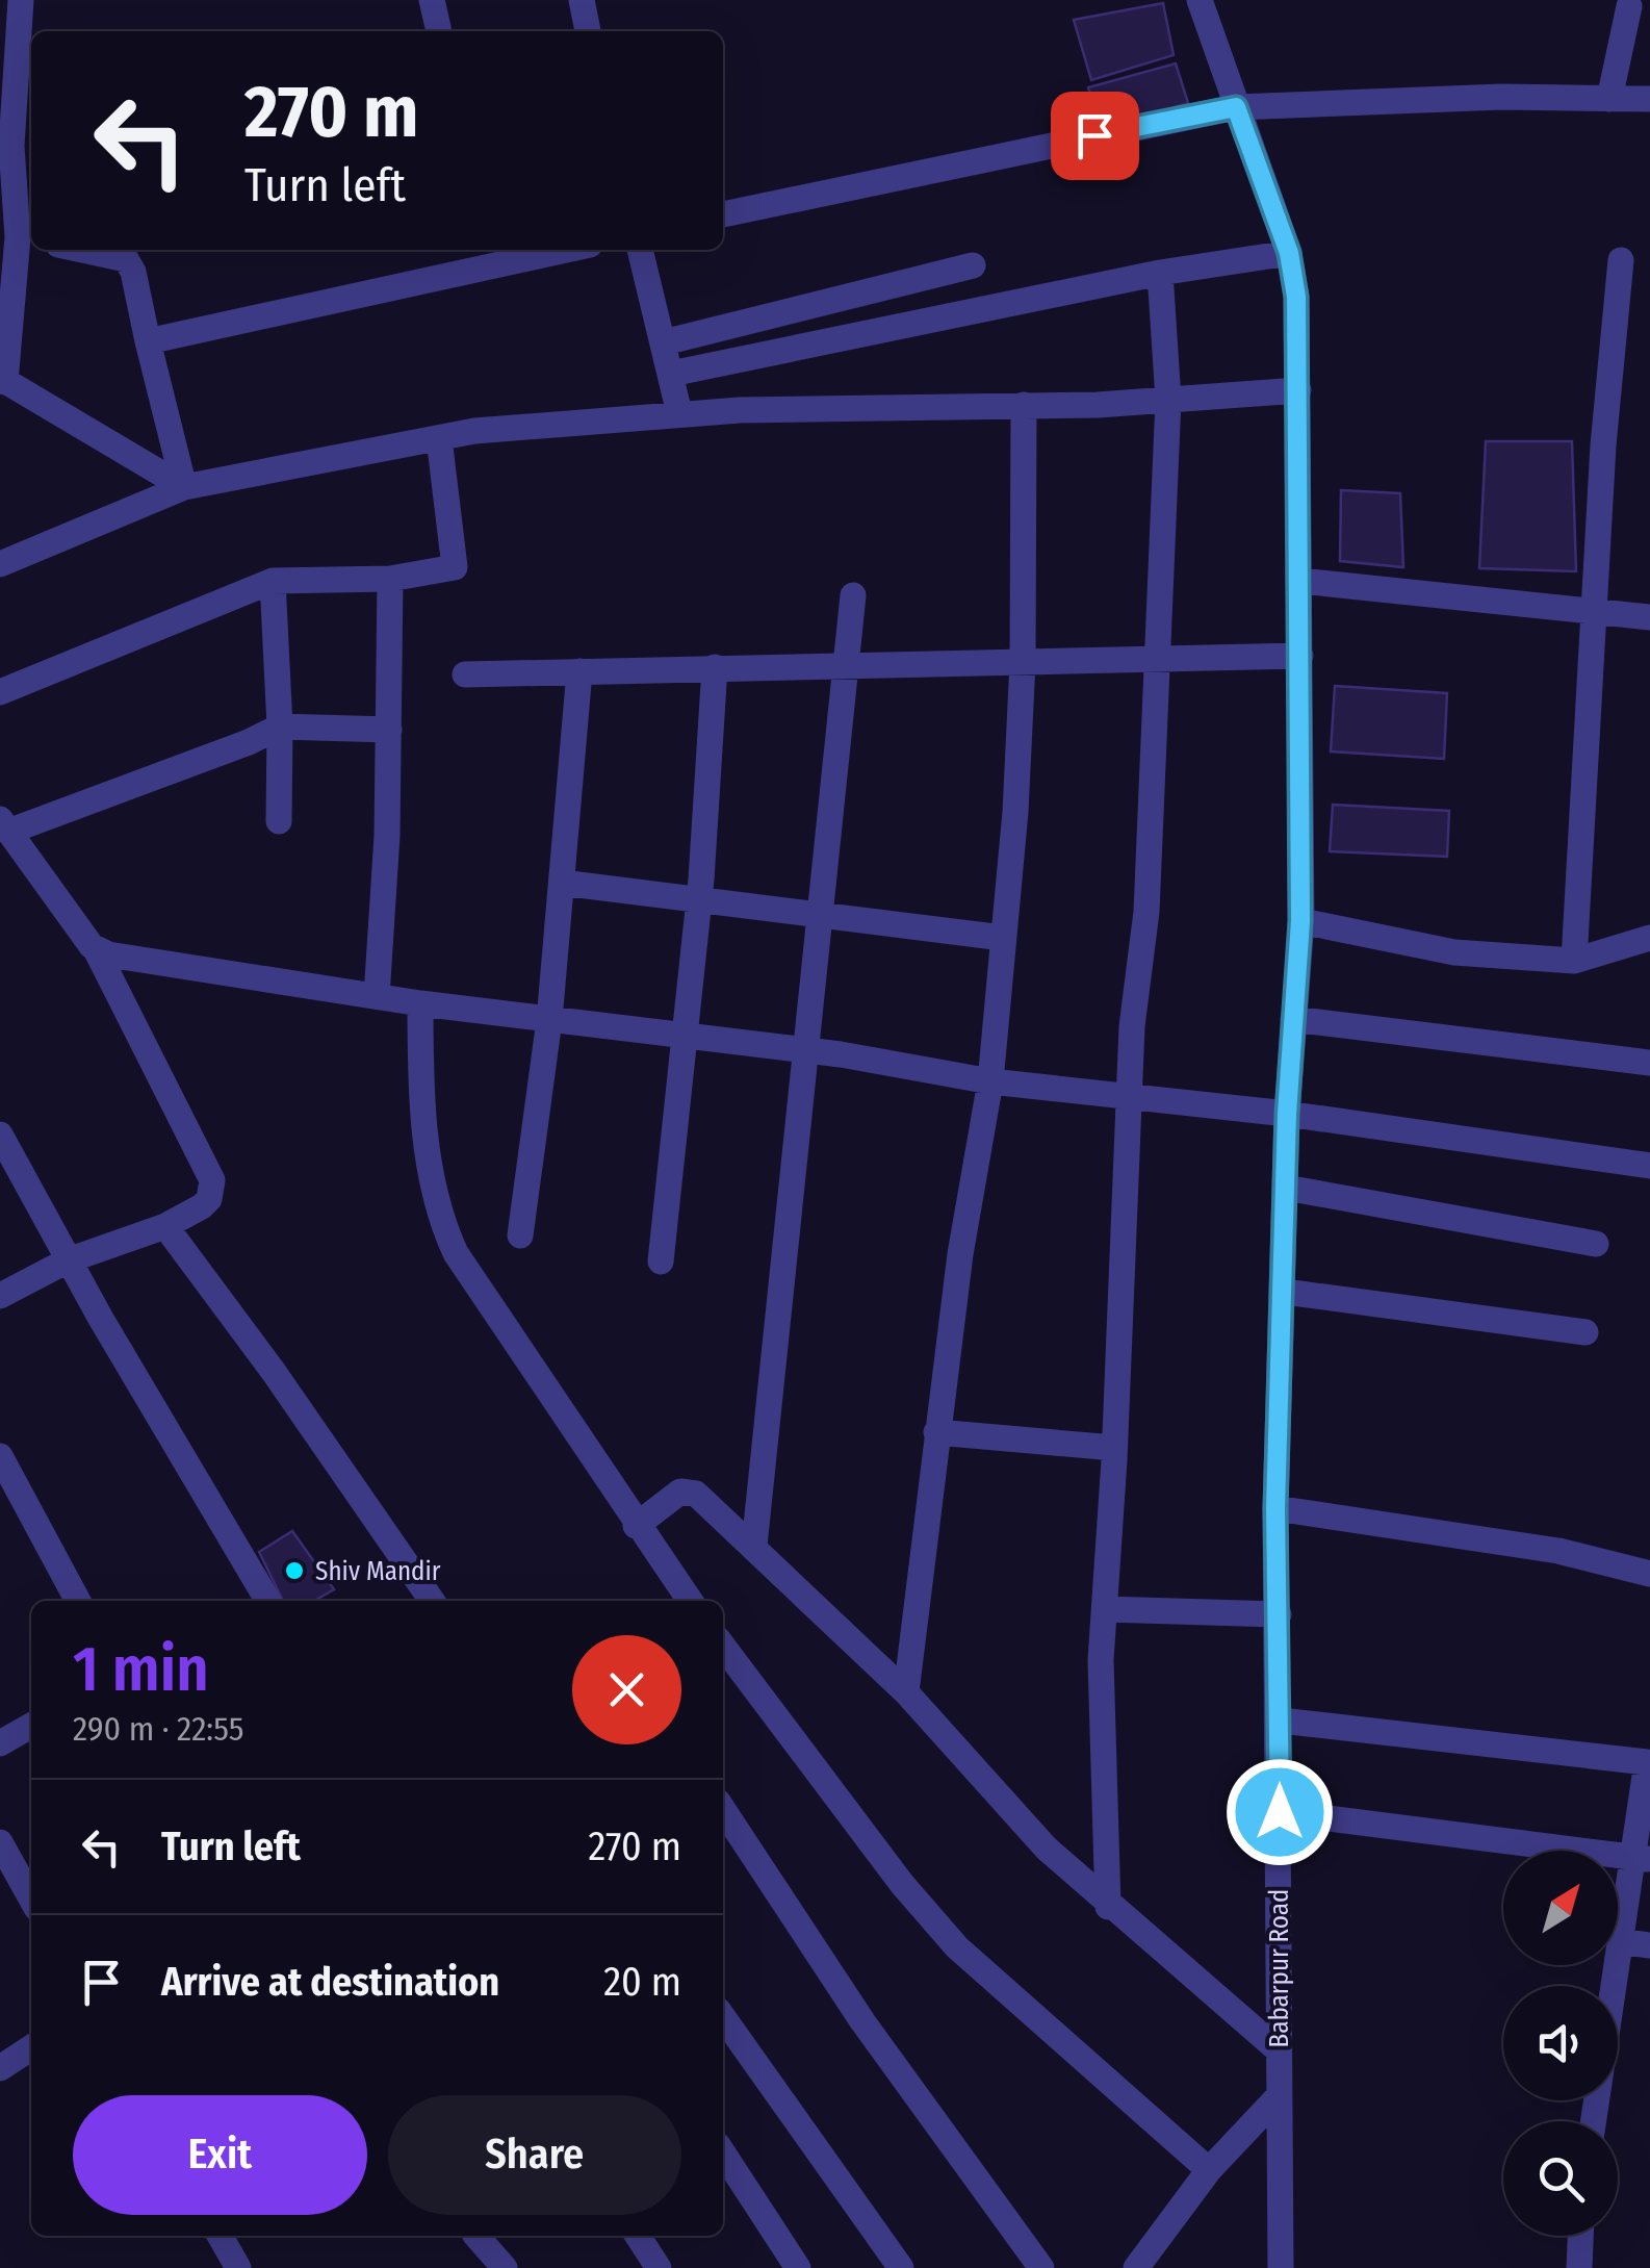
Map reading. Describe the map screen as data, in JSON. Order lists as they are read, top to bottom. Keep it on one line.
{"streets":{"street":["Babarpur Road"]},"places":["Shiv Mandir"],"north":"top right","page":{"turn":["270 m","Turn left"],"heading":["1 min","290 m · 22:55"],"list":[{"name":"Turn left","value":"270 m"},{"name":"Arrive at destination","value":"20 m"}],"buttons":["Exit","Share"]}}
